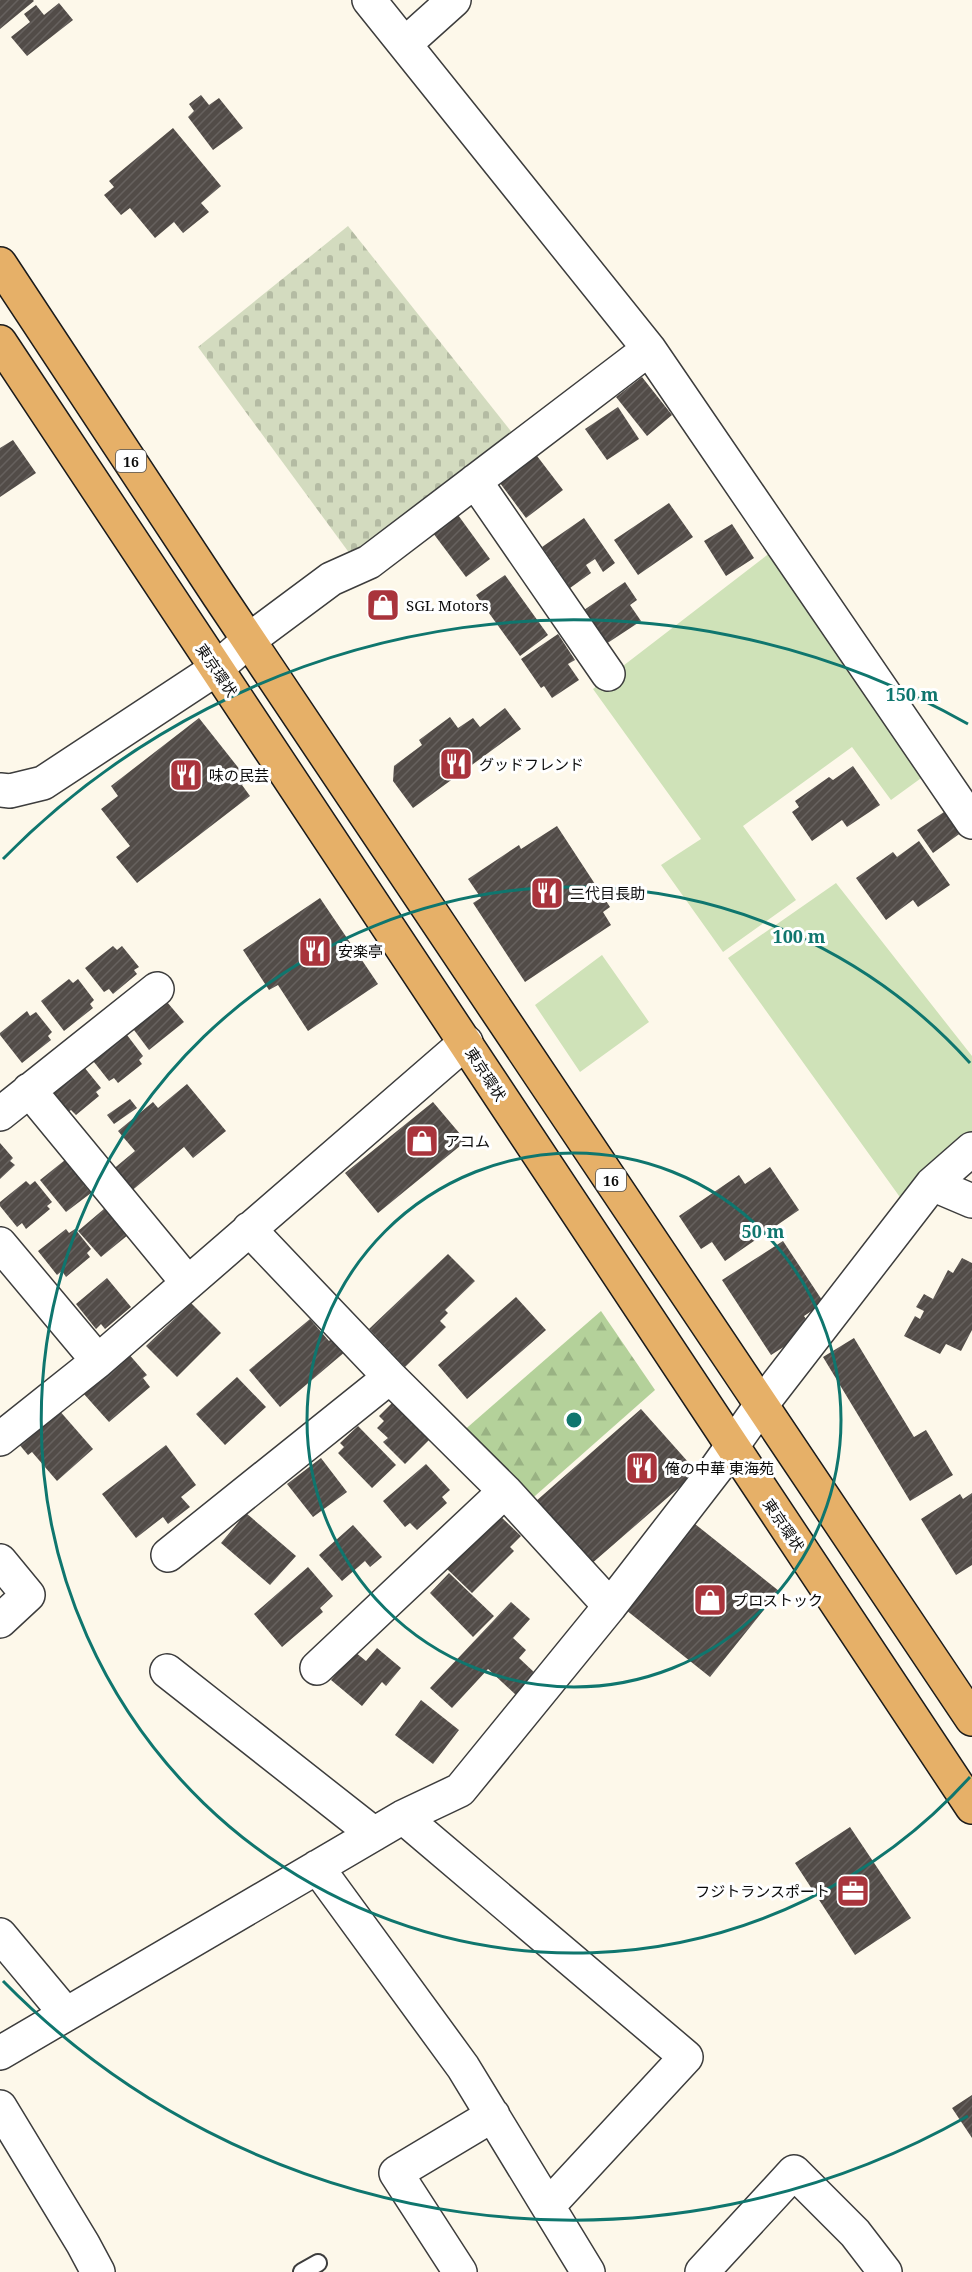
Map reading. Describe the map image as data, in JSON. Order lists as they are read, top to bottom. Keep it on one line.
{"streets":{"highway":["16","東京環状"]},"places":{"shop":["SGL Motors","アコム","プロストック"],"restaurant":["グッドフレンド","味の民芸","二代目長助","安楽亭","俺の中華 東海苑"],"office":["フジトランスポート"]},"rings":["150 m","100 m","50 m"]}
